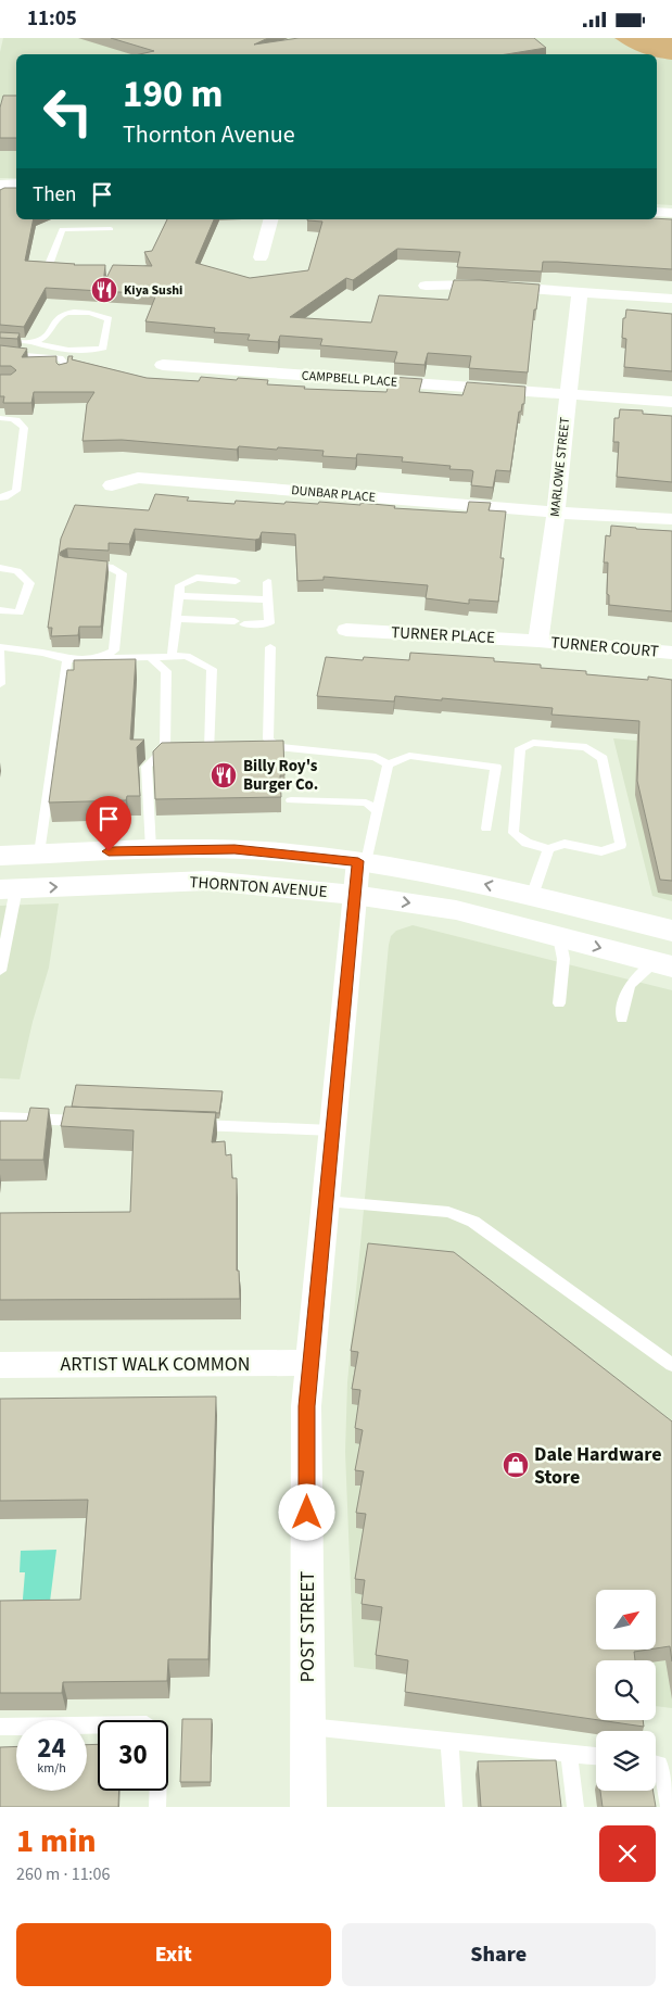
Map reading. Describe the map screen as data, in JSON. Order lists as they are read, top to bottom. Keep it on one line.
{"streets":{"street":["CAMPBELL PLACE","MARLOWE STREET","DUNBAR PLACE","TURNER PLACE","TURNER COURT","THORNTON AVENUE","ARTIST WALK COMMON","POST STREET"]},"crossings":[["CAMPBELL PLACE","MARLOWE STREET"],["MARLOWE STREET","DUNBAR PLACE"],["MARLOWE STREET","TURNER PLACE"],["MARLOWE STREET","TURNER COURT"],["TURNER PLACE","TURNER COURT"],["THORNTON AVENUE","POST STREET"],["ARTIST WALK COMMON","POST STREET"]],"places":{"restaurant":["Kiya Sushi","Billy Roy's Burger Co."],"shop":["Dale Hardware Store"]},"north":"top right","page":{"status":"11:05","turn":["190 m","Thornton Avenue"],"then":"Then","speed":"24 km/h","limit":"30","heading":["1 min","260 m · 11:06"],"buttons":["Exit","Share"]}}
